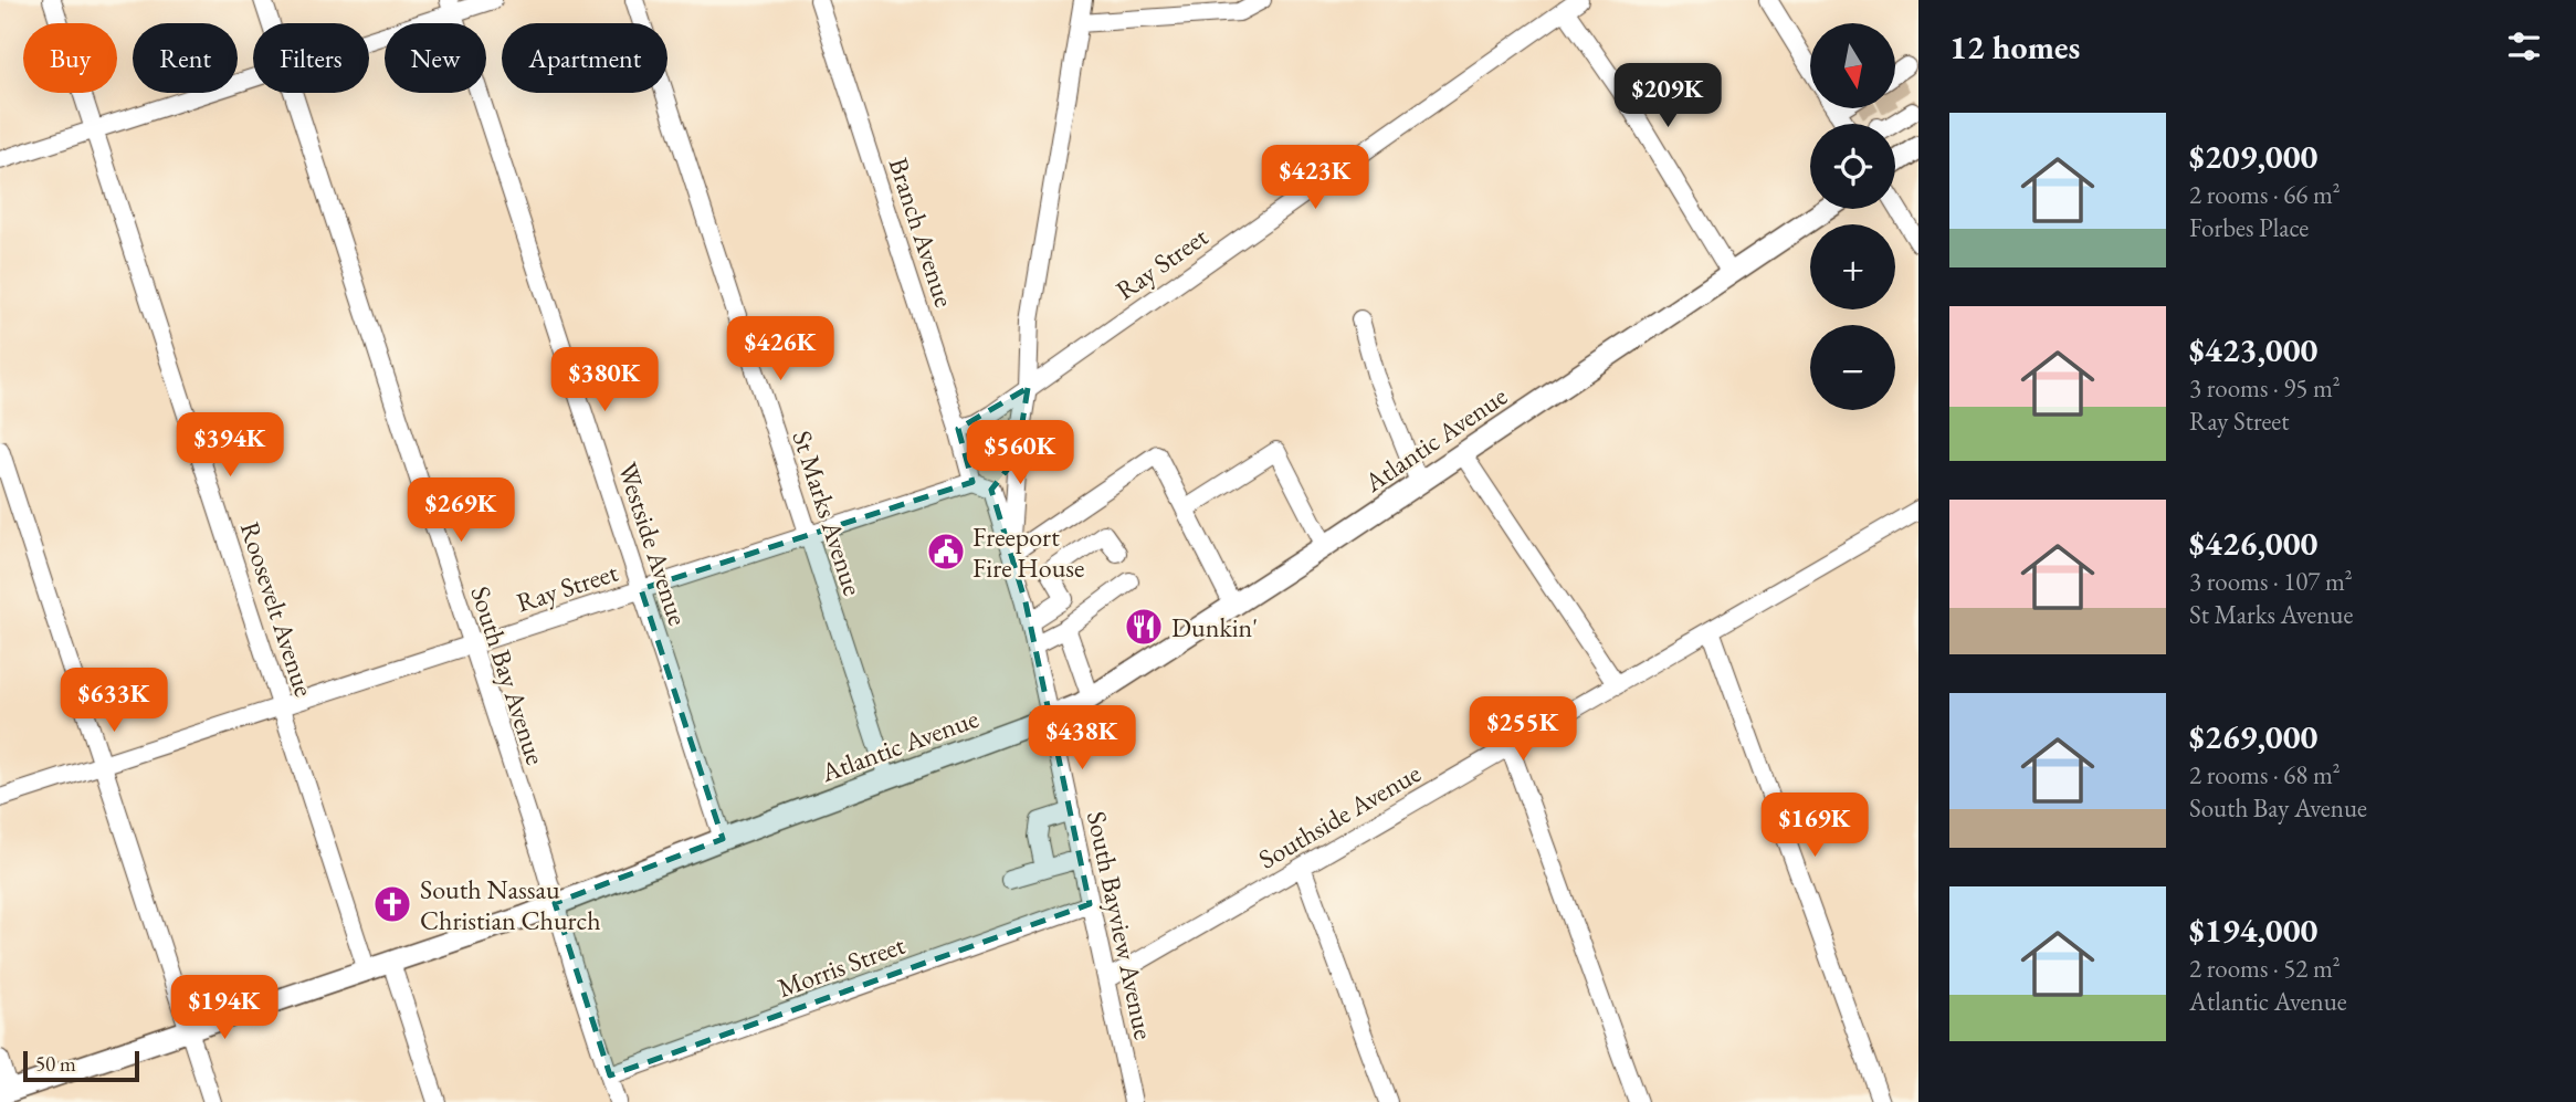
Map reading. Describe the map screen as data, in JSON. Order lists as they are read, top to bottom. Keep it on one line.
{"streets":{"main road":["Atlantic Avenue"],"street":["Branch Avenue","Ray Street","St Marks Avenue","Westside Avenue","Roosevelt Avenue","South Bay Avenue","Southside Avenue","South Bayview Avenue","Morris Street"]},"crossings":[["Branch Avenue","Ray Street"],["Ray Street","St Marks Avenue"],["Ray Street","Westside Avenue"],["Ray Street","Roosevelt Avenue"],["Ray Street","South Bay Avenue"],["Atlantic Avenue","St Marks Avenue"],["Atlantic Avenue","Westside Avenue"],["Atlantic Avenue","Roosevelt Avenue"],["Atlantic Avenue","South Bay Avenue"],["Atlantic Avenue","South Bayview Avenue"],["South Bay Avenue","Morris Street"],["Southside Avenue","South Bayview Avenue"],["South Bayview Avenue","Morris Street"]],"places":{"public building":["Freeport Fire House"],"restaurant":["Dunkin'"],"church":["South Nassau Christian Church"]},"scale_bar":"50 m","north":"bottom","page":{"heading":"12 homes","map_buttons":["+","−"],"chip":["Buy","Rent","Filters","New","Apartment"],"price":["$209K","$423K","$426K","$380K","$394K","$560K","$269K","$633K","$255K","$438K","$169K","$194K"],"list":[{"name":"$209,000","note":"2 rooms · 66 m² · Forbes Place"},{"name":"$423,000","note":"3 rooms · 95 m² · Ray Street"},{"name":"$426,000","note":"3 rooms · 107 m² · St Marks Avenue"},{"name":"$269,000","note":"2 rooms · 68 m² · South Bay Avenue"},{"name":"$194,000","note":"2 rooms · 52 m² · Atlantic Avenue"}],"scale":"50 m"}}
